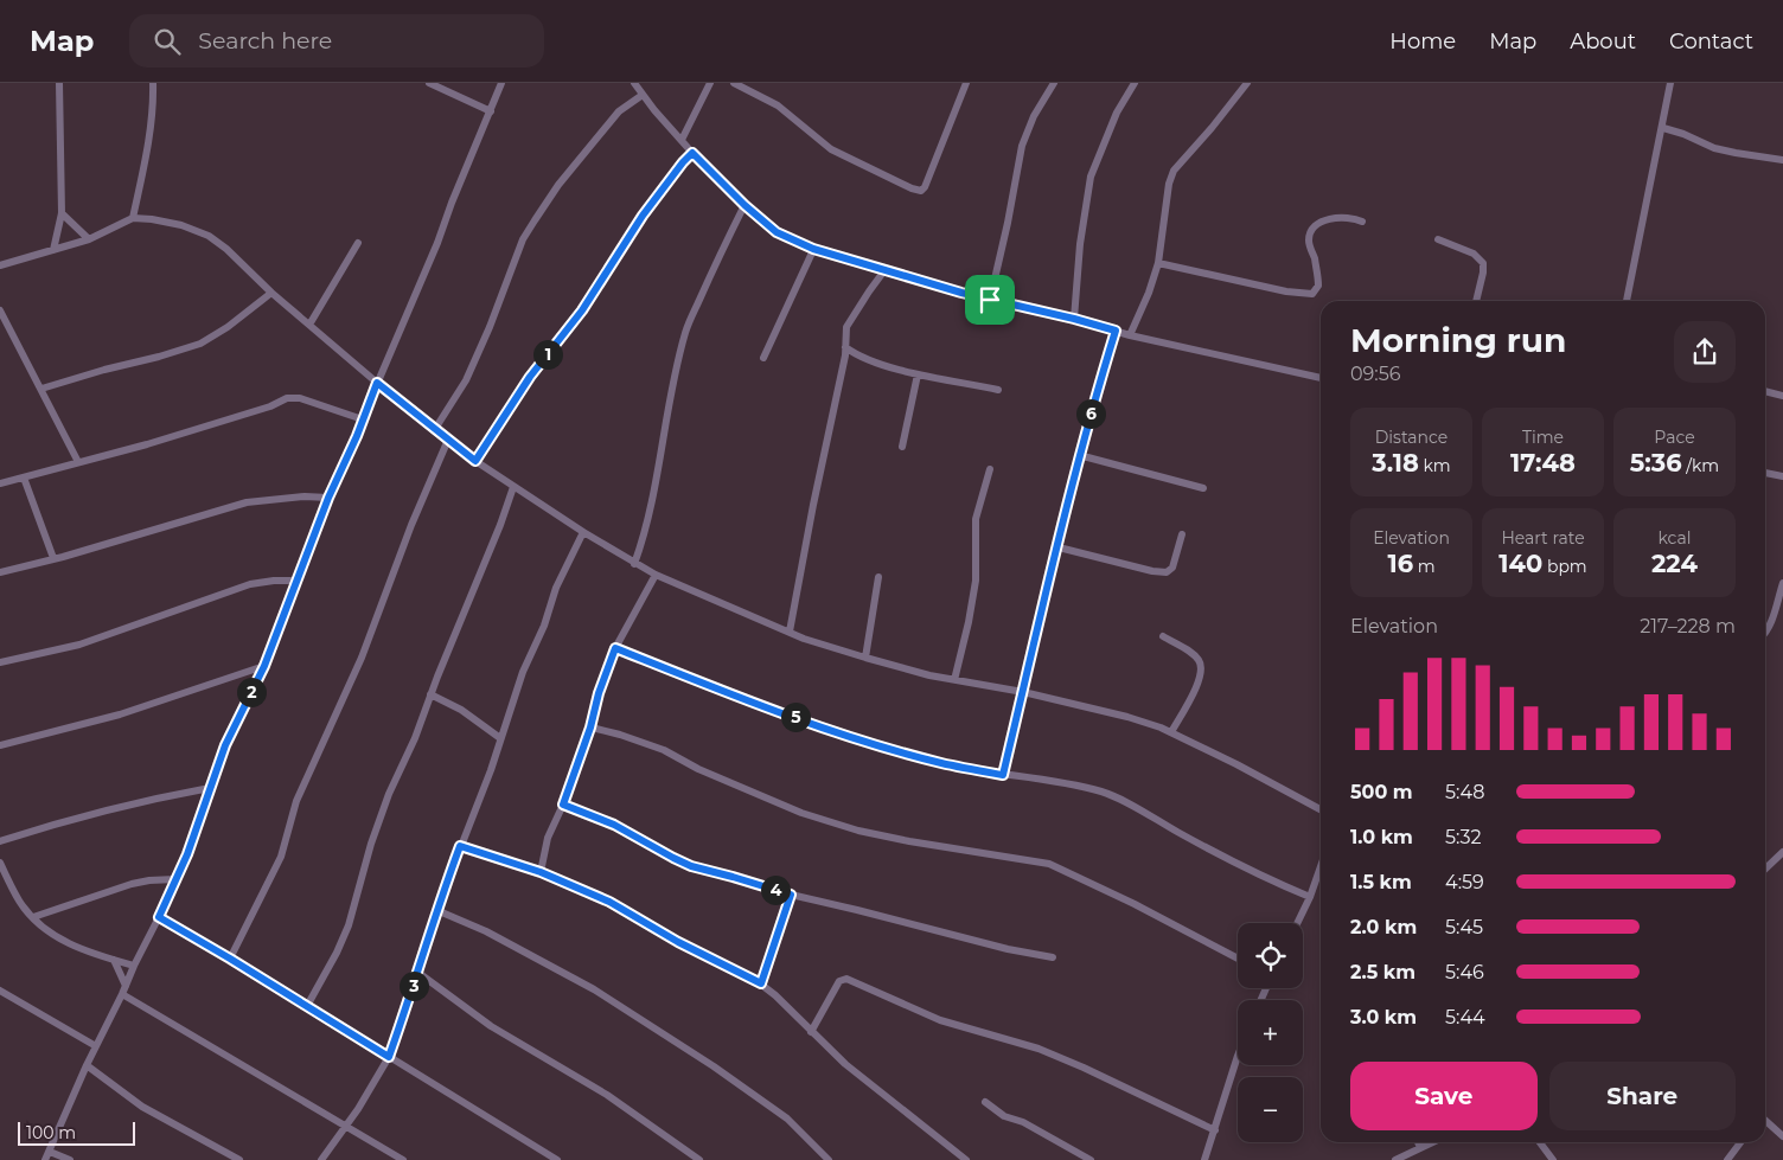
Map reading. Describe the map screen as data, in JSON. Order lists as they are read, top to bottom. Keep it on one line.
{"scale_bar":"100 m","page":{"header":"Map","search":"Search here","nav":["Home","Map","About","Contact"],"heading":["Morning run","09:56"],"pins":["1","6","2","5","4","3"],"stats":[["Distance","3.18 km"],["Time","17:48"],["Pace","5:36 /km"],["Elevation","16 m"],["Heart rate","140 bpm"],["kcal","224"]],"chart":["Elevation","217–228 m"],"list":[{"name":"500 m","note":"5:48"},{"name":"1.0 km","note":"5:32"},{"name":"1.5 km","note":"4:59"},{"name":"2.0 km","note":"5:45"},{"name":"2.5 km","note":"5:46"},{"name":"3.0 km","note":"5:44"}],"map_buttons":["+","−"],"buttons":["Save","Share"],"scale":"100 m"}}
